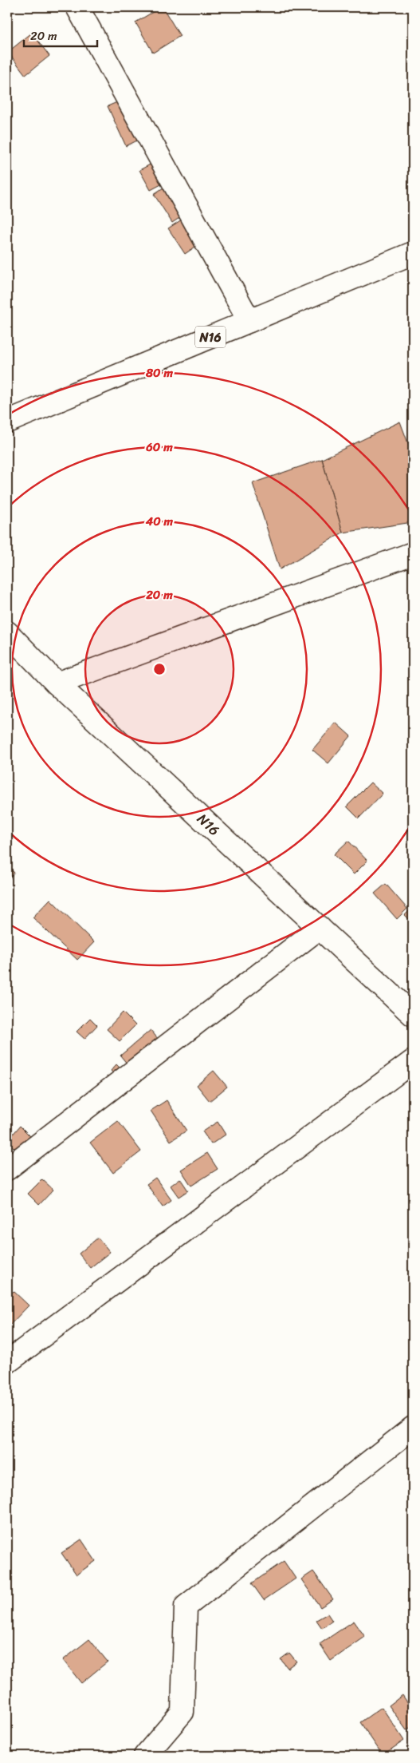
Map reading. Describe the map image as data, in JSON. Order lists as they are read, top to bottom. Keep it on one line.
{"streets":{"street":["N16"]},"scale_bar":"20 m","rings":["80 m","60 m","40 m","20 m"]}
